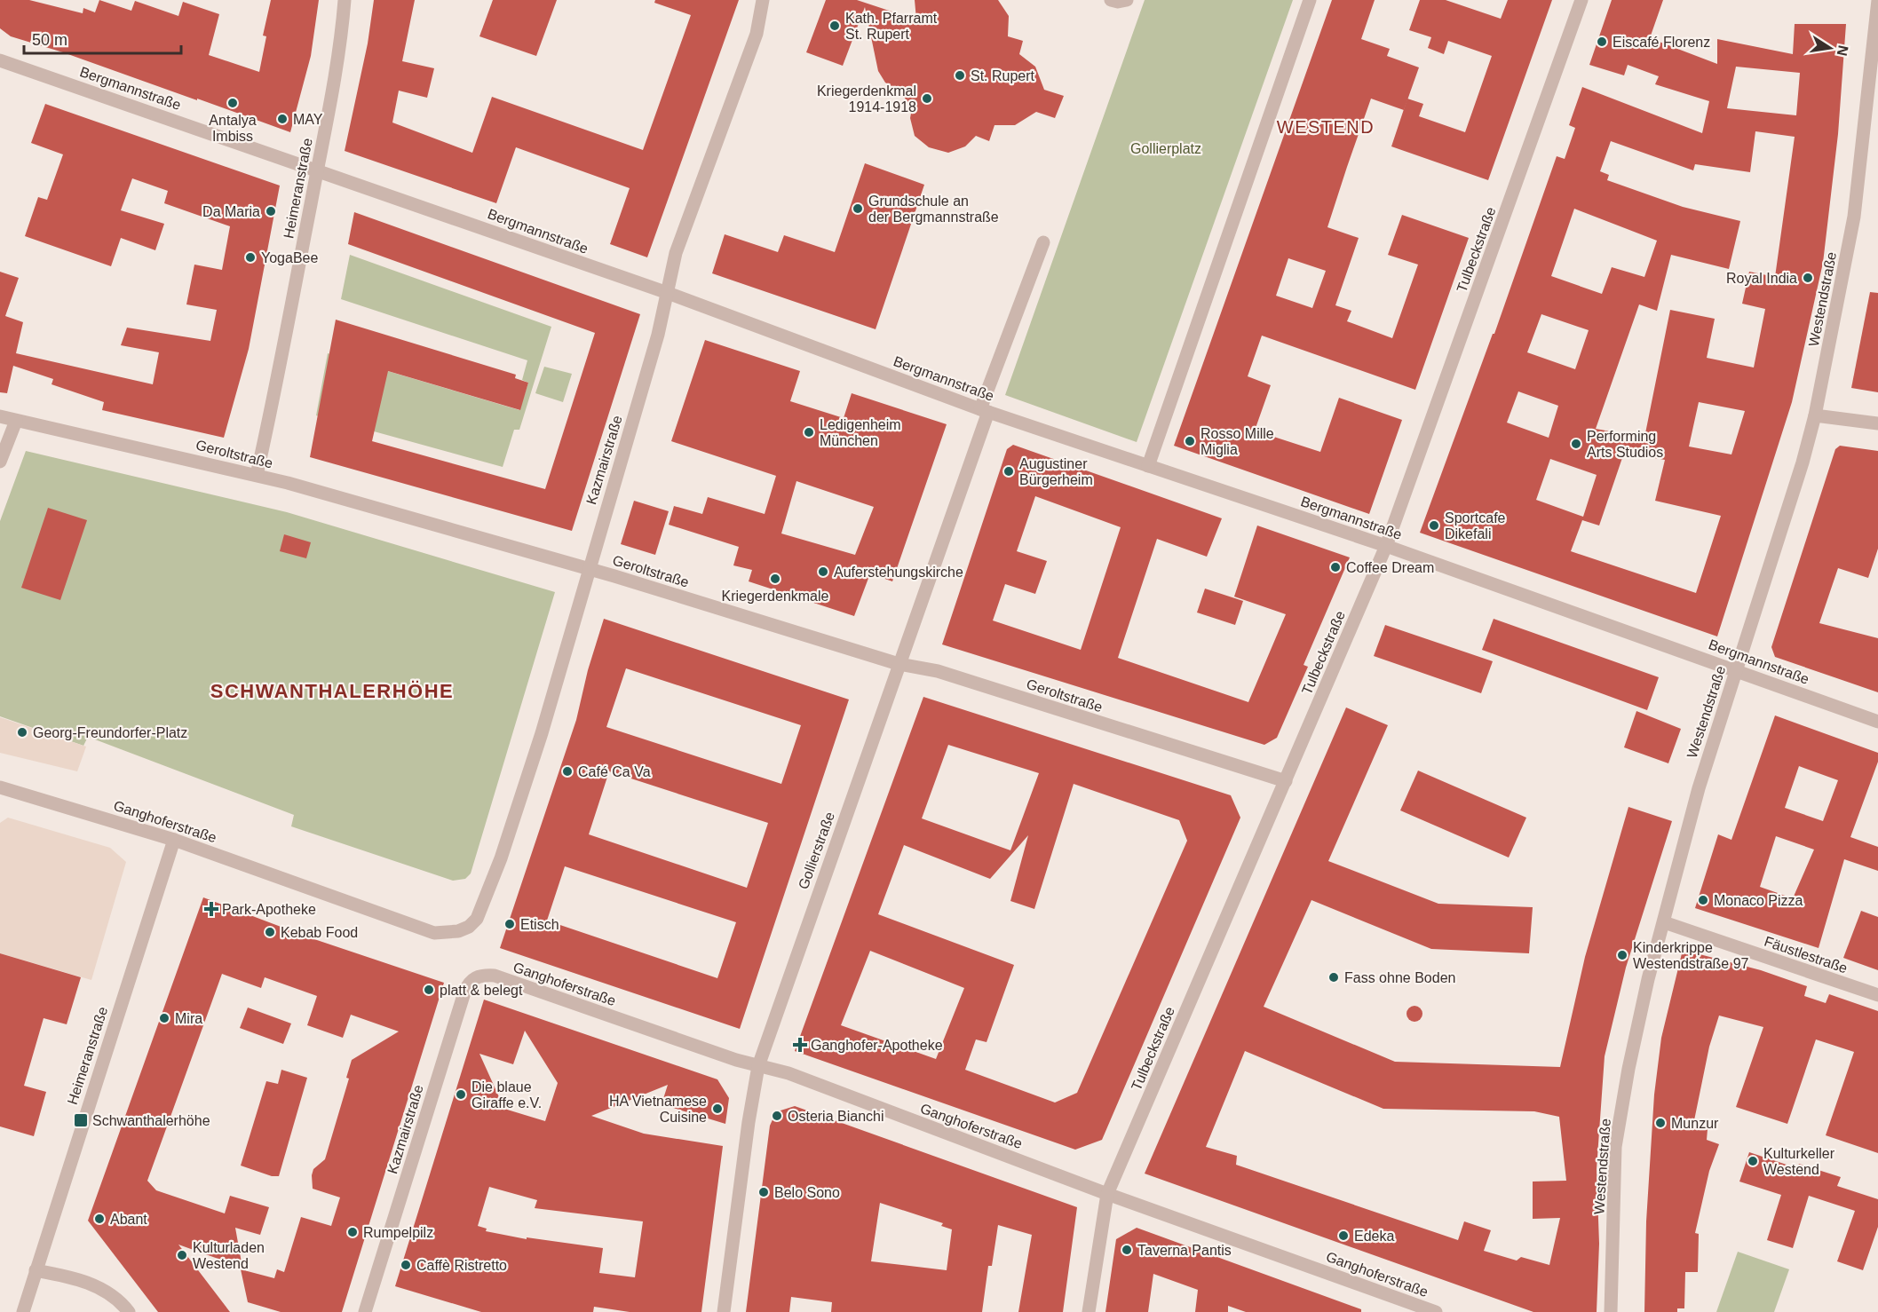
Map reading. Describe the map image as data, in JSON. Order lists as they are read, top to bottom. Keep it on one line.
{"streets":{"street":["Bergmannstraße","Heimeranstraße","Tulbeckstraße","Westendstraße","Geroltstraße","Kazmairstraße","Ganghoferstraße","Gollierstraße","Fäustlestraße"]},"crossings":[["Bergmannstraße","Heimeranstraße"],["Bergmannstraße","Tulbeckstraße"],["Bergmannstraße","Westendstraße"],["Bergmannstraße","Kazmairstraße"],["Bergmannstraße","Gollierstraße"],["Heimeranstraße","Geroltstraße"],["Heimeranstraße","Ganghoferstraße"],["Tulbeckstraße","Geroltstraße"],["Tulbeckstraße","Ganghoferstraße"],["Westendstraße","Fäustlestraße"],["Geroltstraße","Kazmairstraße"],["Geroltstraße","Gollierstraße"],["Kazmairstraße","Ganghoferstraße"],["Ganghoferstraße","Gollierstraße"]],"districts":["WESTEND","SCHWANTHALERHÖHE"],"parks":["Gollierplatz"],"places":{"other":["Kath. Pfarramt St. Rupert","Eiscafé Florenz","St. Rupert","Kriegerdenkmal 1914-1918","Antalya Imbiss","MAY","Grundschule an der Bergmannstraße","Da Maria","YogaBee","Royal India","Ledigenheim München","Rosso Mille Miglia","Performing Arts Studios","Augustiner Bürgerheim","Sportcafe Dikefali","Coffee Dream","Auferstehungskirche","Kriegerdenkmale","Georg-Freundorfer-Platz","Café Ca Va","Monaco Pizza","Etisch","Kebab Food","Kinderkrippe Westendstraße 97","Fass ohne Boden","platt & belegt","Mira","Die blaue Giraffe e.V.","HA Vietnamese Cuisine","Osteria Bianchi","Munzur","Kulturkeller Westend","Belo Sono","Abant","Rumpelpilz","Edeka","Taverna Pantis","Kulturladen Westend","Caffè Ristretto"],"health":["Park-Apotheke","Ganghofer-Apotheke"],"transit":["Schwanthalerhöhe"]},"scale_bar":"50 m","north":"right"}
